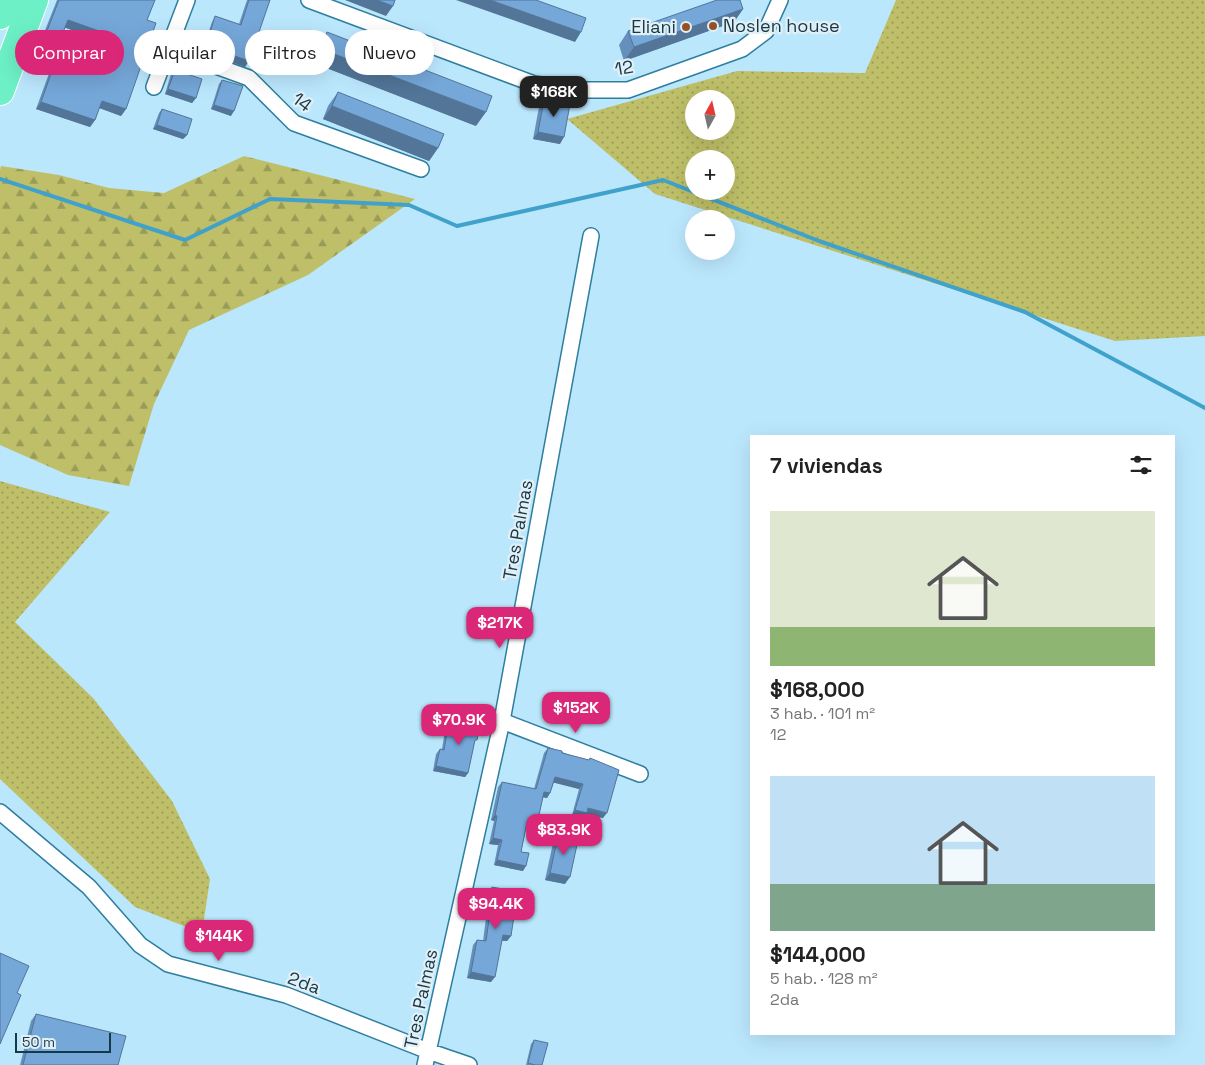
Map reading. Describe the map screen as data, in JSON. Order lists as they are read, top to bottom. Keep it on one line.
{"streets":{"street":["12","14","Tres Palmas","2da"]},"crossings":[["Tres Palmas","2da"]],"places":["Noslen house","Eliani"],"scale_bar":"50 m","north":"top","page":{"chip":["Comprar","Alquilar","Filtros","Nuevo"],"price":["$168K","$217K","$152K","$70.9K","$83.9K","$94.4K","$144K"],"map_buttons":["+","−"],"heading":"7 viviendas","list":[{"name":"$168,000","note":"3 hab. · 101 m² · 12"},{"name":"$144,000","note":"5 hab. · 128 m² · 2da"}],"scale":"50 m"}}
